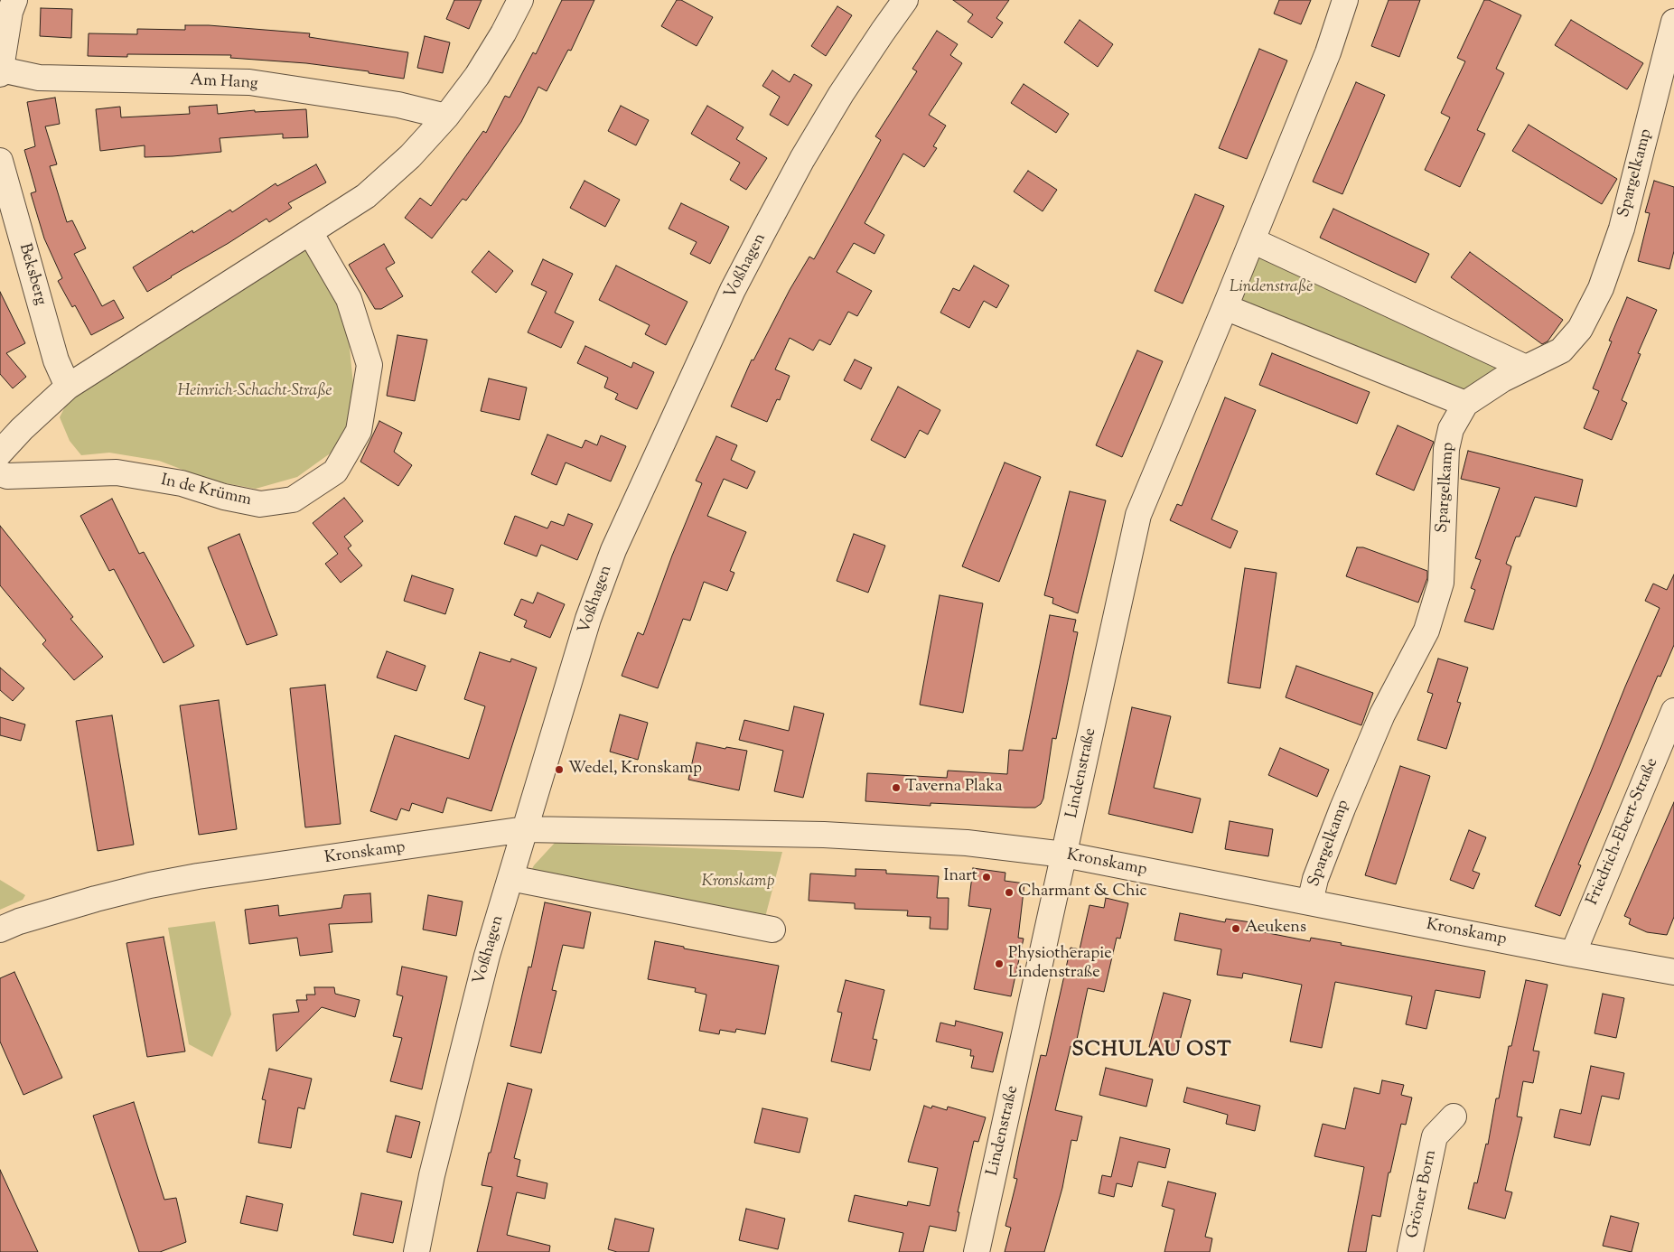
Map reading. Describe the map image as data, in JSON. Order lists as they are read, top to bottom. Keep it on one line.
{"streets":{"street":["Am Hang","Spargelkamp","Voßhagen","Beksberg","In de Krümm","Lindenstraße","Friedrich-Ebert-Straße","Kronskamp","Gröner Born"]},"crossings":[["Spargelkamp","Kronskamp"],["Voßhagen","Kronskamp"],["Lindenstraße","Kronskamp"],["Friedrich-Ebert-Straße","Kronskamp"]],"districts":["SCHULAU OST"],"parks":["Lindenstraße","Heinrich-Schacht-Straße","Kronskamp"],"places":["Wedel, Kronskamp","Taverna Plaka","Inart","Charmant & Chic","Aeukens","Physiotherapie Lindenstraße"]}
